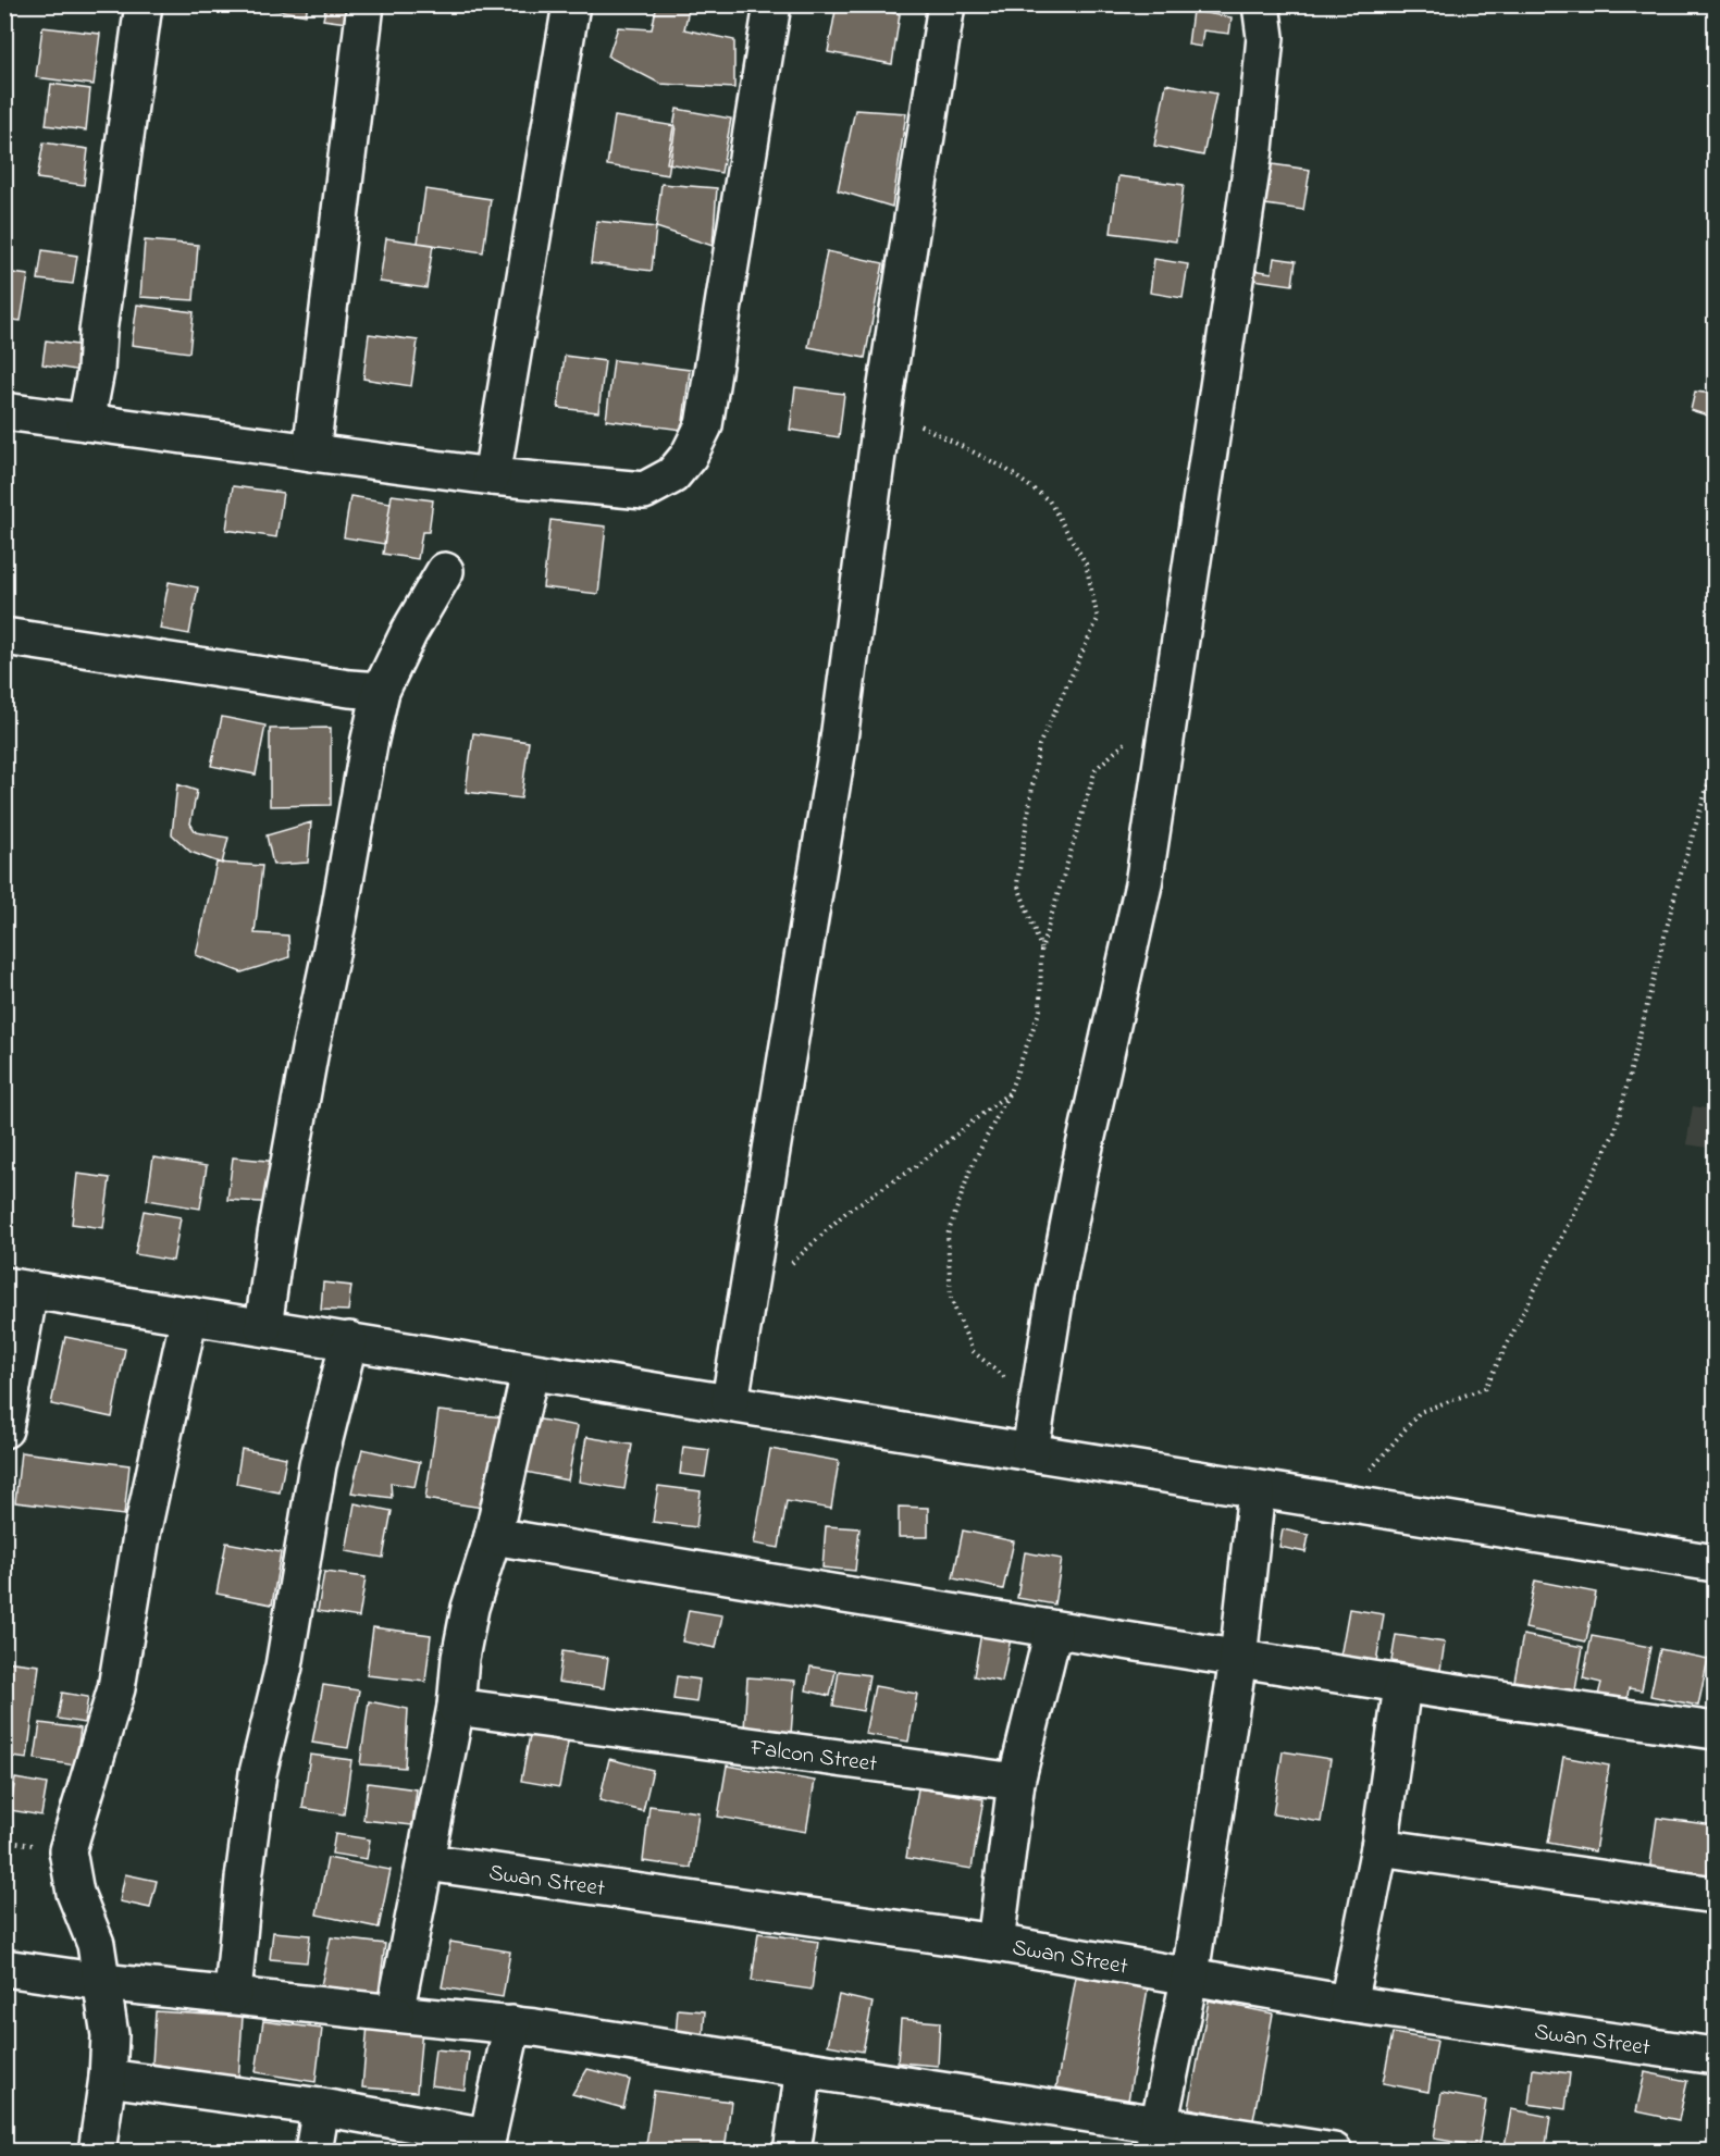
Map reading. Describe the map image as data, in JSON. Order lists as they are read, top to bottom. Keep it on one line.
{"streets":{"street":["Falcon Street","Swan Street"]}}
